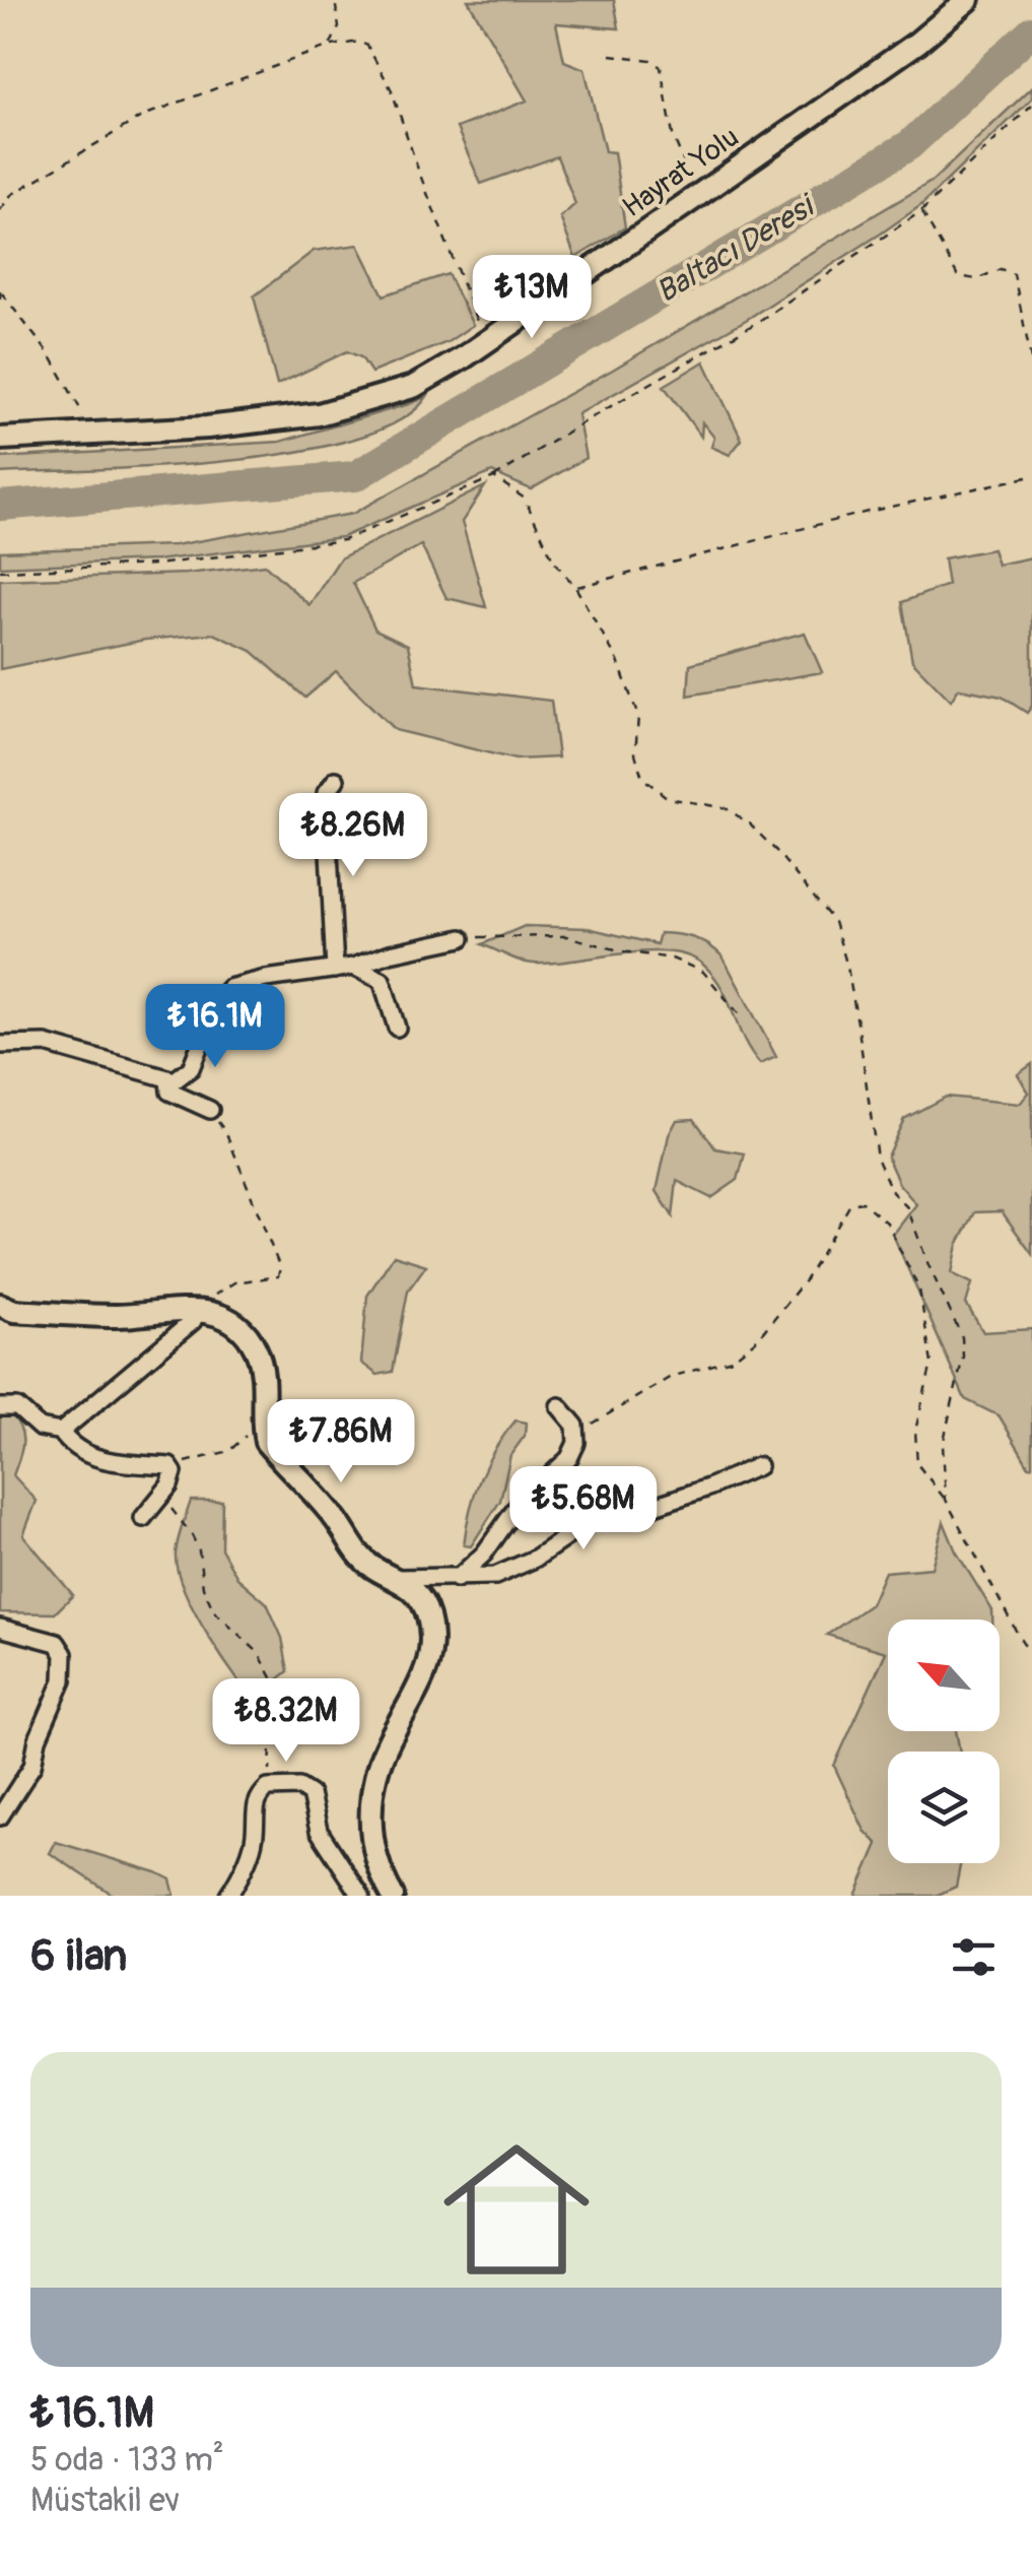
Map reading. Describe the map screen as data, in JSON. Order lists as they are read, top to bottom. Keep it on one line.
{"streets":{"main road":["Hayrat Yolu"]},"water":["Baltacı Deresi"],"north":"top left","page":{"price":["₺13M","₺8.26M","₺16.1M","₺7.86M","₺5.68M","₺8.32M"],"heading":"6 ilan","list":[{"name":"₺16.1M","note":"5 oda · 133 m² · Müstakil ev"}]}}
